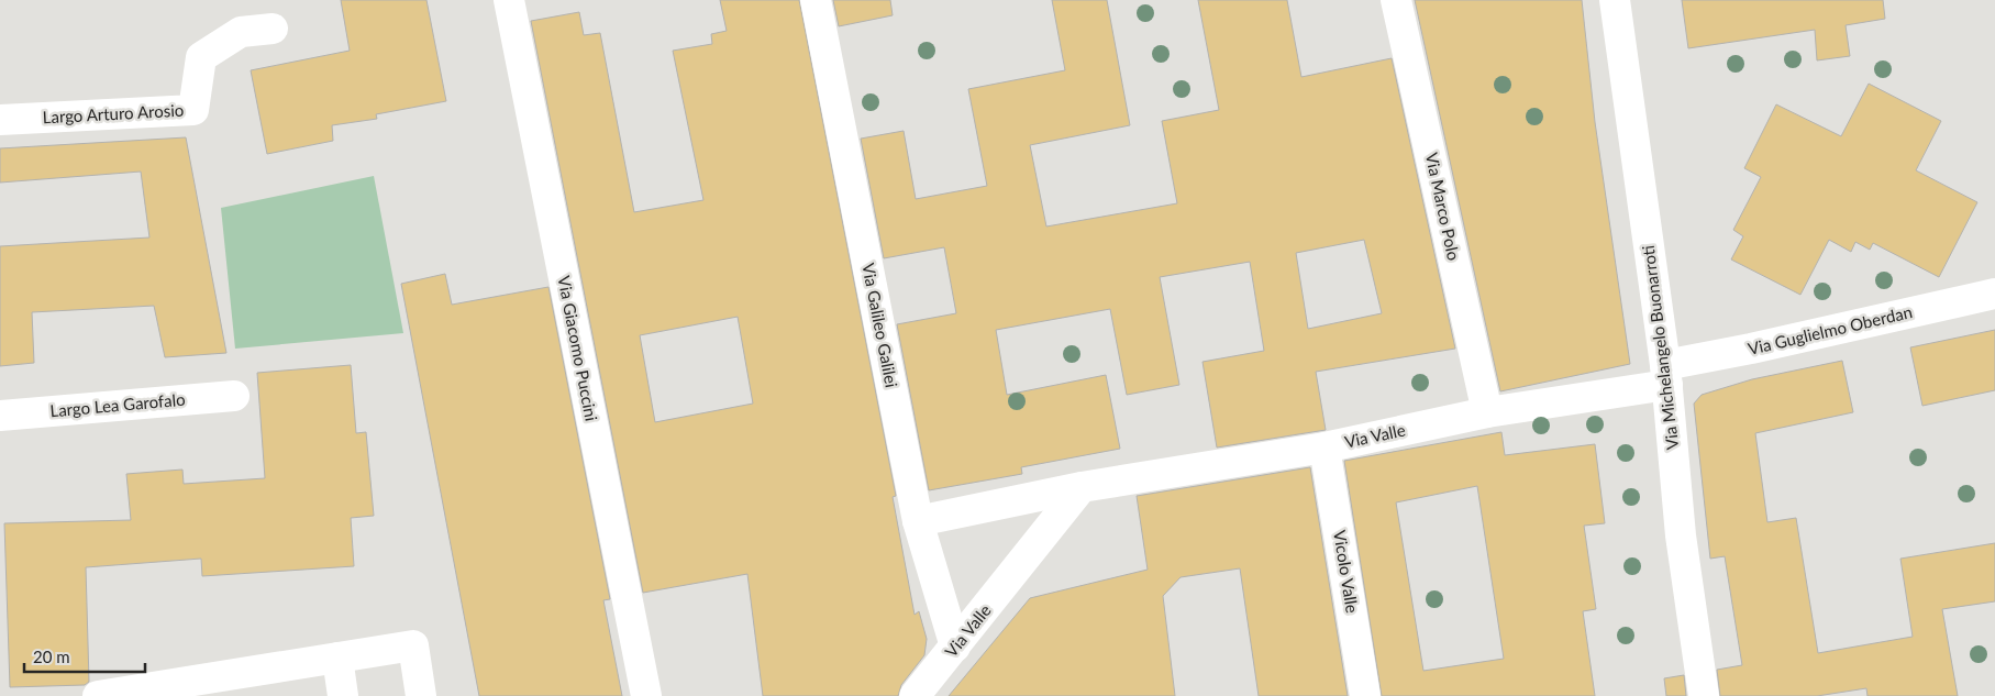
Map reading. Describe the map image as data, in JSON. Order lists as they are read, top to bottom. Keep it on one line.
{"streets":{"street":["Largo Arturo Arosio","Via Marco Polo","Via Galileo Galilei","Via Guglielmo Oberdan","Via Michelangelo Buonarroti","Via Giacomo Puccini","Largo Lea Garofalo","Via Valle","Vicolo Valle"]},"crossings":[["Via Marco Polo","Via Valle"],["Via Galileo Galilei","Via Valle"],["Via Guglielmo Oberdan","Via Michelangelo Buonarroti"],["Via Guglielmo Oberdan","Via Valle"],["Via Michelangelo Buonarroti","Via Valle"],["Via Valle","Vicolo Valle"]],"scale_bar":"20 m"}
